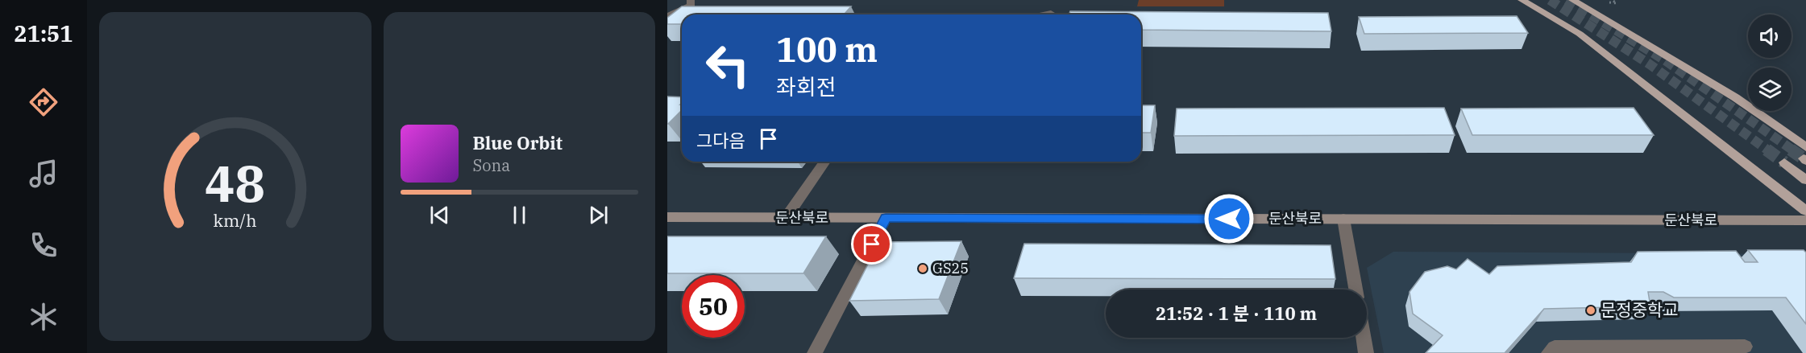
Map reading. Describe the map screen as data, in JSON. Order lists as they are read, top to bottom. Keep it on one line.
{"streets":{"main road":["둔산북로"]},"places":["GS25","문정중학교"],"page":{"tabs":"21:51","turn":["100 m","좌회전"],"then":"그다음","song":["Blue Orbit","Sona"],"limit":"50","trip":"21:52 · 1 분 · 110 m","gauge":["48","km/h"]}}
